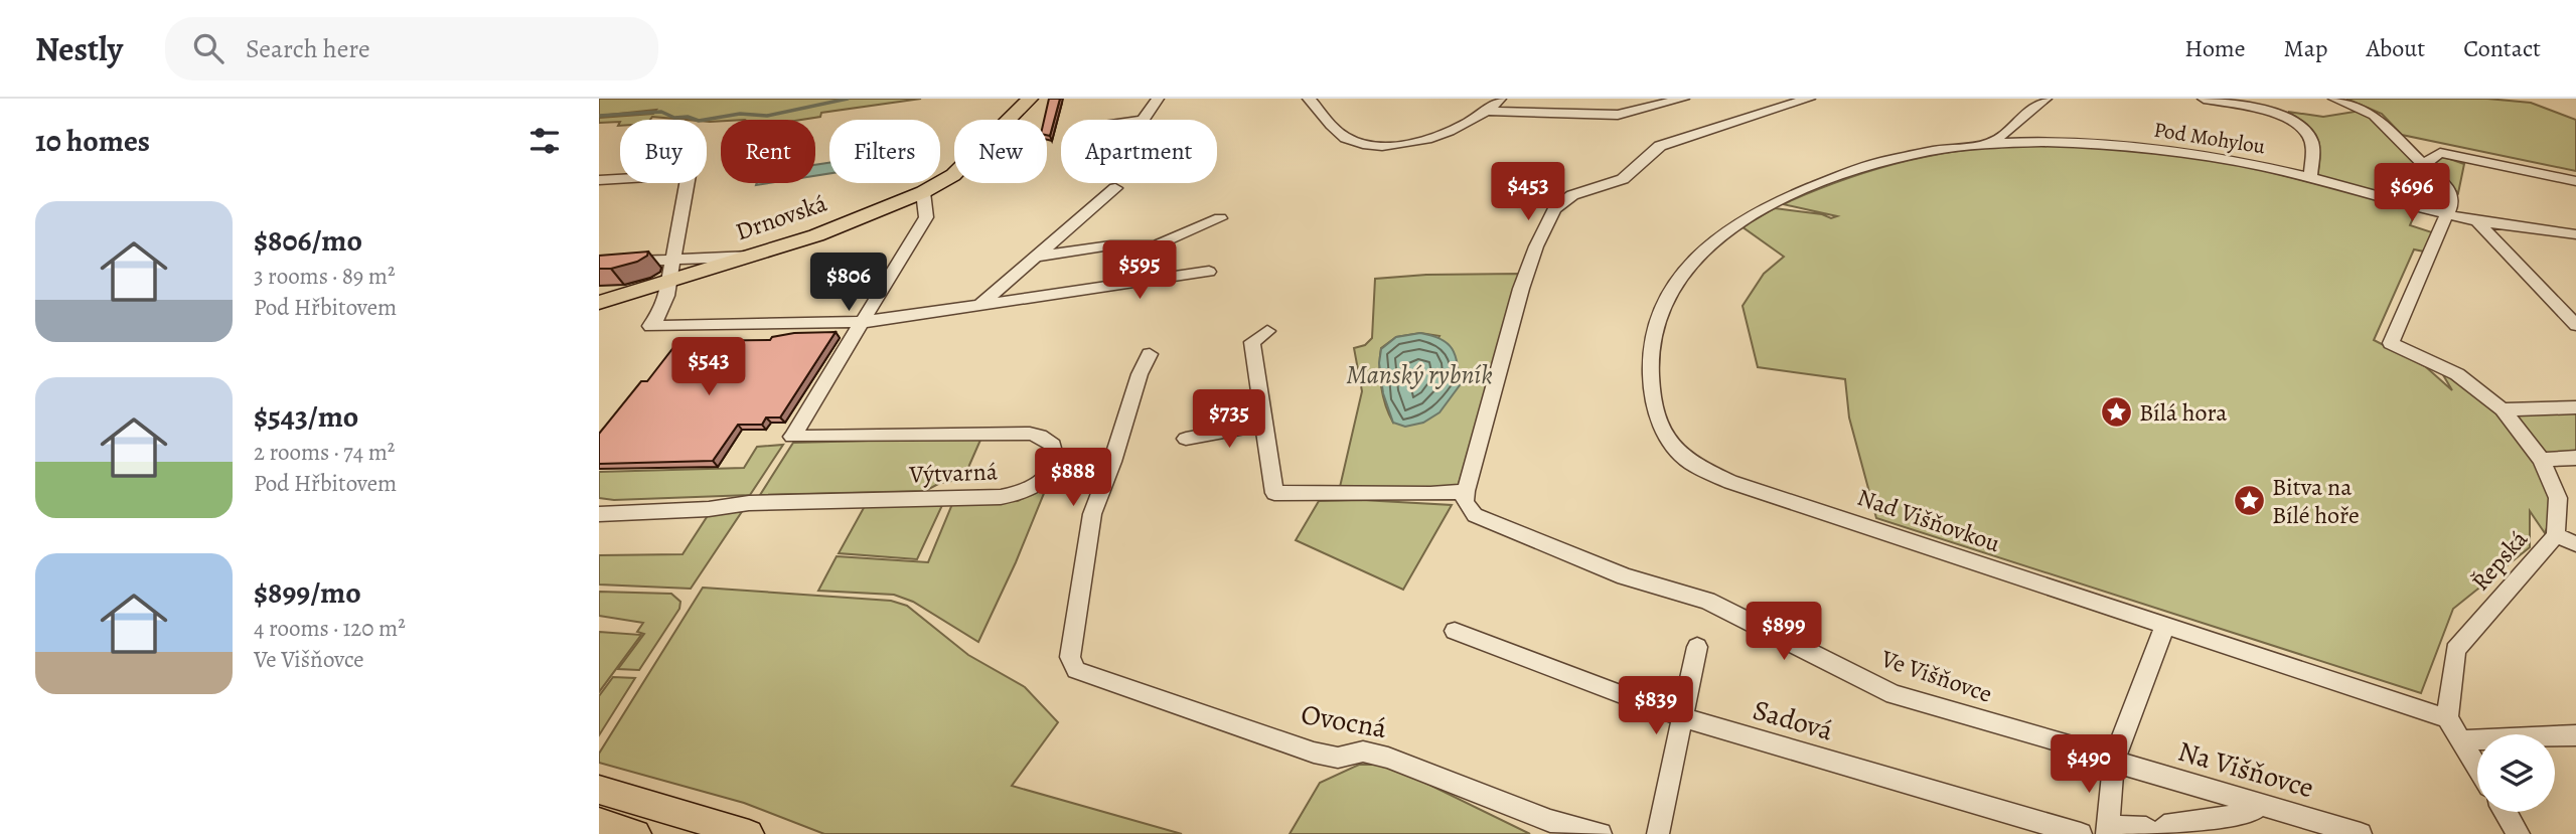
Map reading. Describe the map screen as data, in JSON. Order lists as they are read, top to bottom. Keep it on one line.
{"streets":{"main road":["Drnovská"],"street":["Pod Mohylou","Výtvarná","Nad Višňovkou","Řepská","Ve Višňovce","Sadová","Ovocná","Na Višňovce"]},"crossings":[["Pod Mohylou","Nad Višňovkou"],["Pod Mohylou","Řepská"],["Nad Višňovkou","Řepská"],["Ve Višňovce","Na Višňovce"]],"water":["Manský rybník"],"places":{"place":["Bílá hora","Bitva na Bílé hoře"]},"page":{"header":"Nestly","search":"Search here","nav":["Home","Map","About","Contact"],"heading":"10 homes","chip":["Buy","Rent","Filters","New","Apartment"],"price":["$453","$696","$595","$806","$543","$735","$888","$899","$839","$490"],"list":[{"name":"$806/mo","note":"3 rooms · 89 m² · Pod Hřbitovem"},{"name":"$543/mo","note":"2 rooms · 74 m² · Pod Hřbitovem"},{"name":"$899/mo","note":"4 rooms · 120 m² · Ve Višňovce"}]}}
